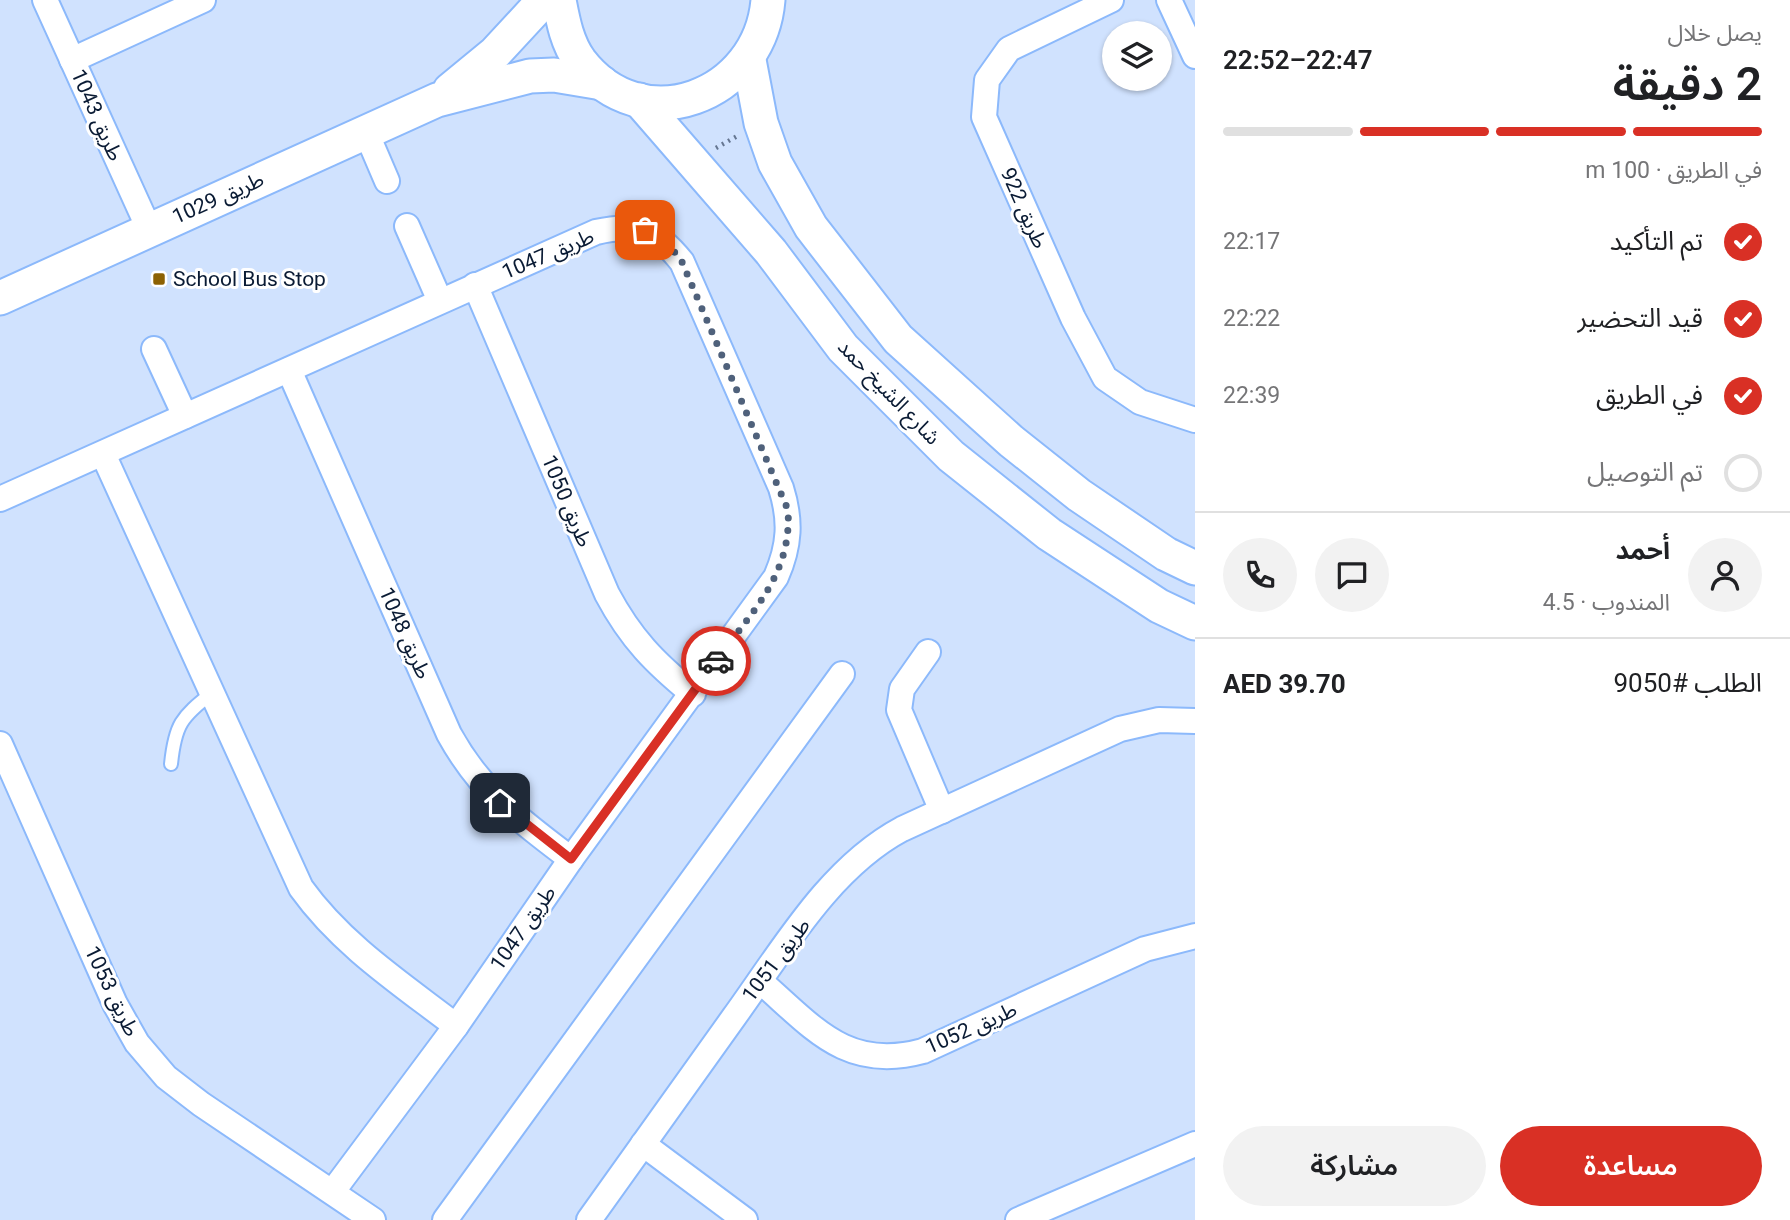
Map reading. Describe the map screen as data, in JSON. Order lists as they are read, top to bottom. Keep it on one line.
{"streets":{"street":["طريق 1043","طريق 1029","طريق 922","طريق 1047","شارع الشيخ حمد","طريق 1050","طريق 1048","طريق 1051","طريق 1053","طريق 1052"]},"crossings":[["طريق 1043","طريق 1029"],["طريق 1047","طريق 1050"],["طريق 1047","طريق 1048"],["طريق 1047","طريق 1053"],["طريق 1051","طريق 1052"]],"places":{"transit":["School Bus Stop"]},"page":{"heading":["2 دقيقة","يصل خلال","22:47–22:52"],"panel":["أحمد","المندوب · 4.5","الطلب #9050","AED 39.70"],"bar":"في الطريق · 100 m","list":[["تم التأكيد","22:17"],["قيد التحضير","22:22"],["في الطريق","22:39"],"تم التوصيل"],"buttons":["مساعدة","مشاركة"]}}
